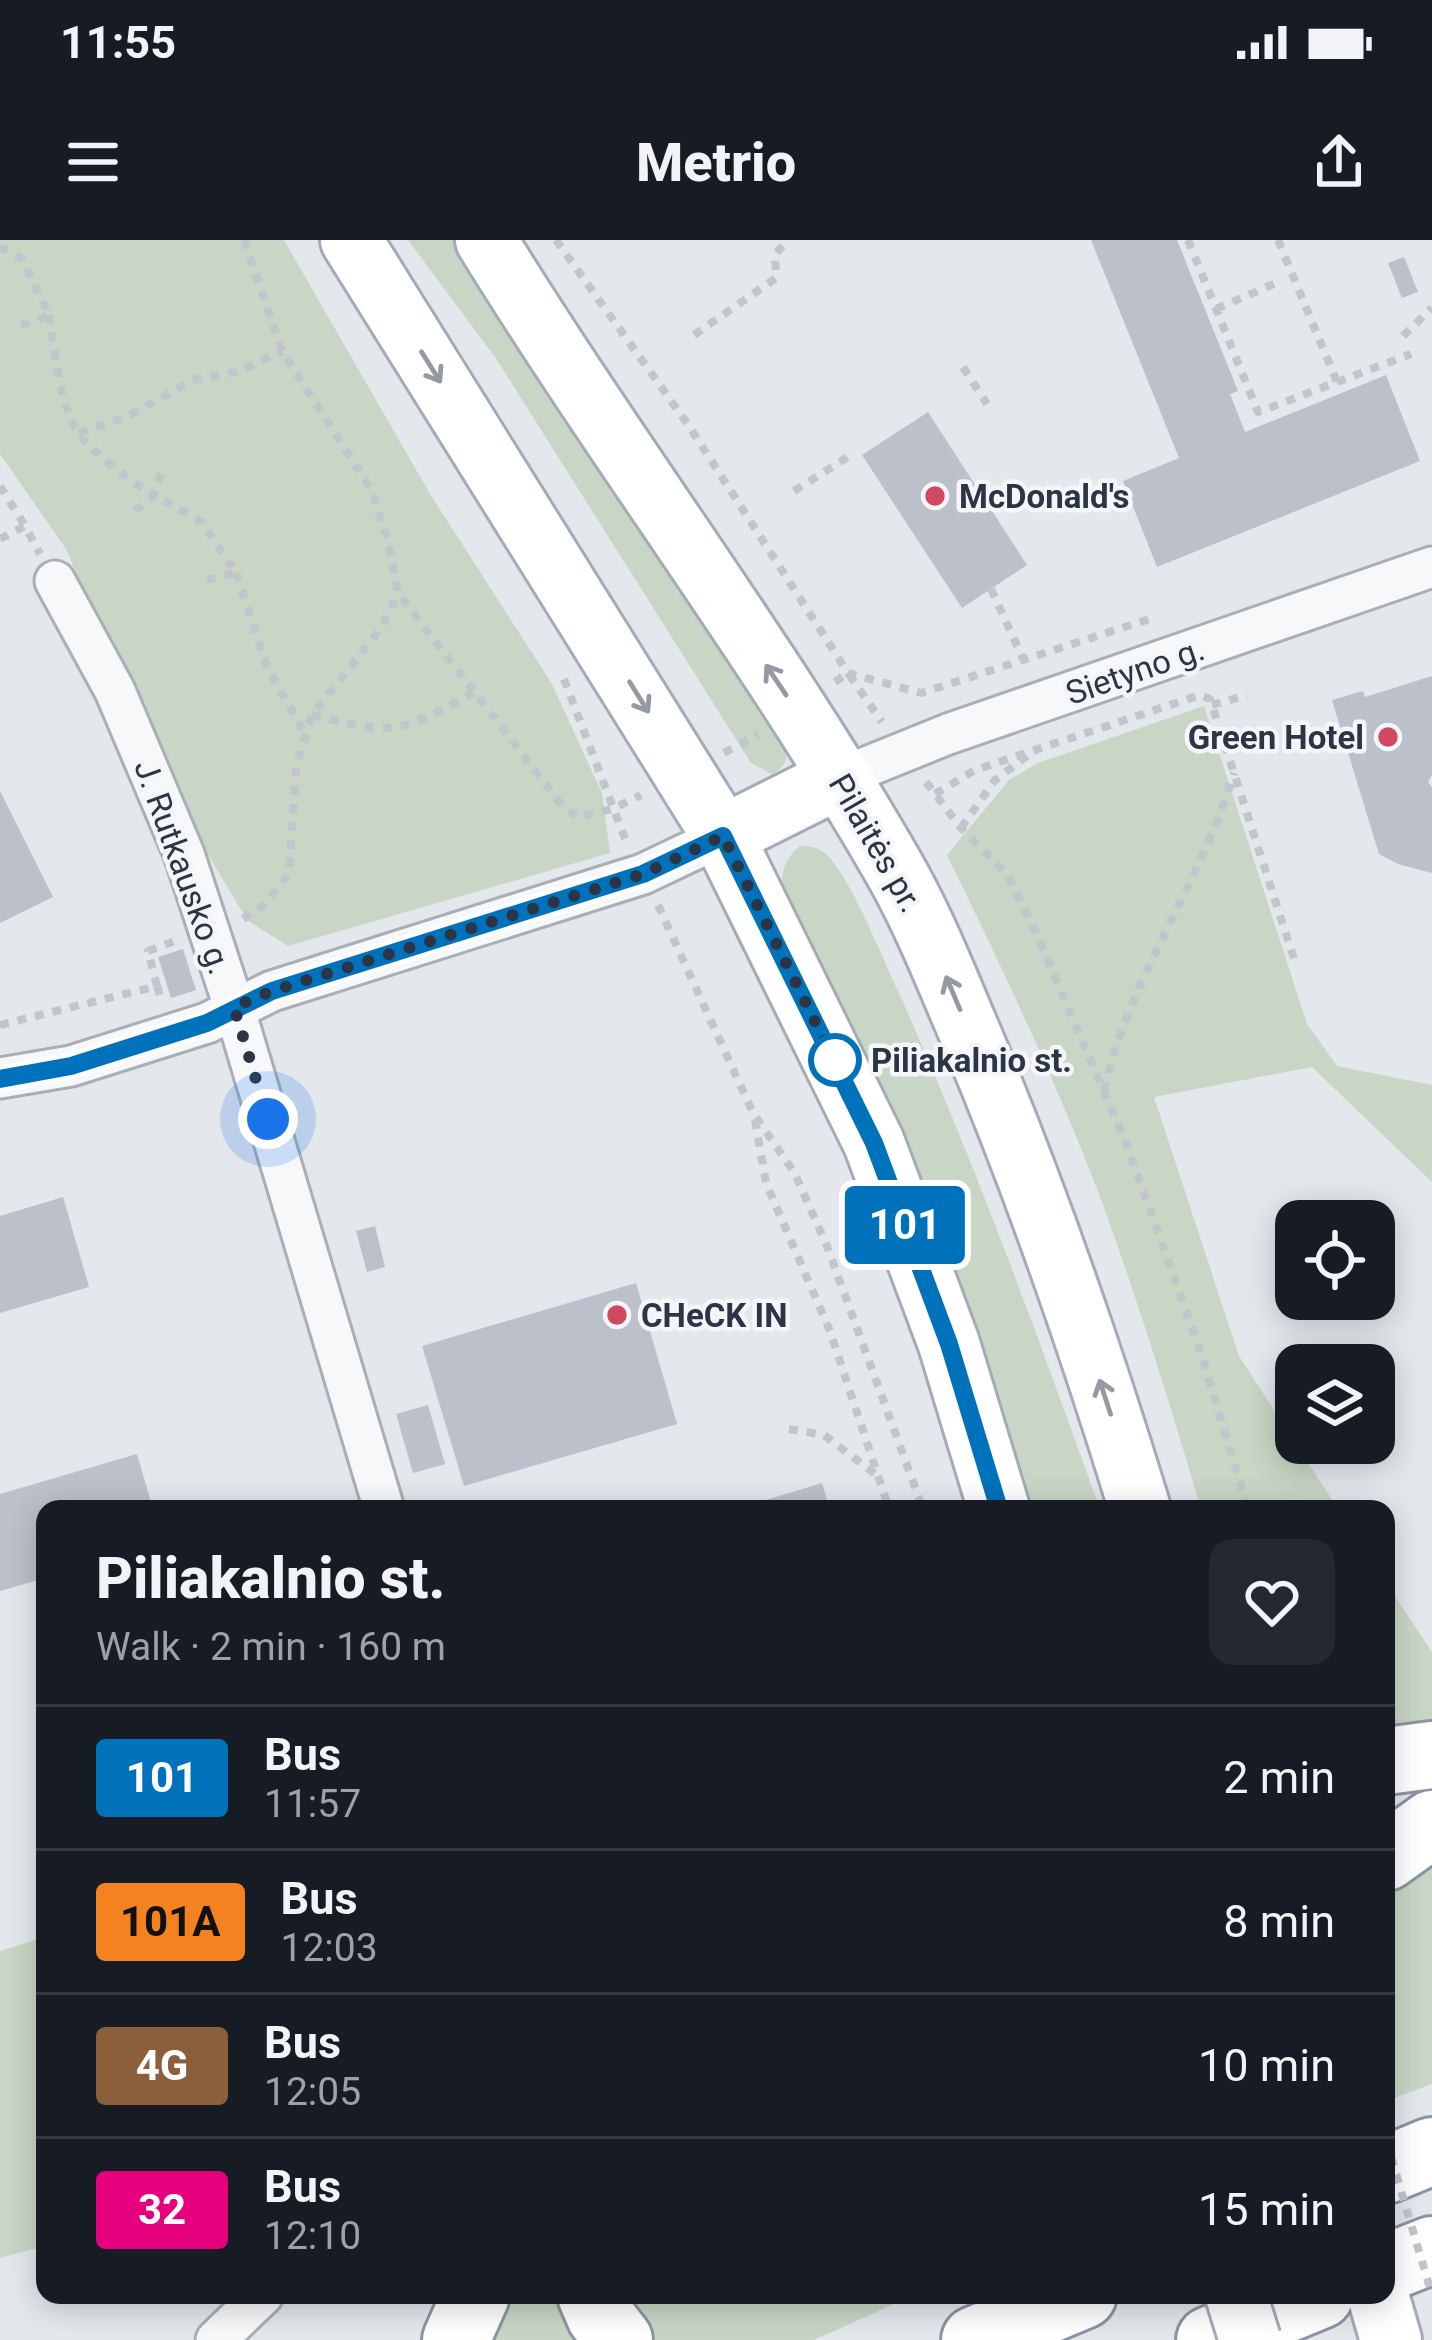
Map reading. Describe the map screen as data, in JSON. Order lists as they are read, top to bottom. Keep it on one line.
{"streets":{"main road":["Pilaitės pr."],"street":["Sietyno g.","J. Rutkausko g."]},"crossings":[["Sietyno g.","Pilaitės pr."]],"places":["McDonald's","Green Hotel","Piliakalnio st.","CHeCK IN"],"lines":["bus line 101"],"page":{"status":"11:55","header":"Metrio","on_map":"101","heading":["Piliakalnio st.","Walk · 2 min · 160 m"],"list":[{"mark":"101","name":"Bus","note":"11:57","value":"2 min"},{"mark":"101A","name":"Bus","note":"12:03","value":"8 min"},{"mark":"4G","name":"Bus","note":"12:05","value":"10 min"},{"mark":"32","name":"Bus","note":"12:10","value":"15 min"}]}}
